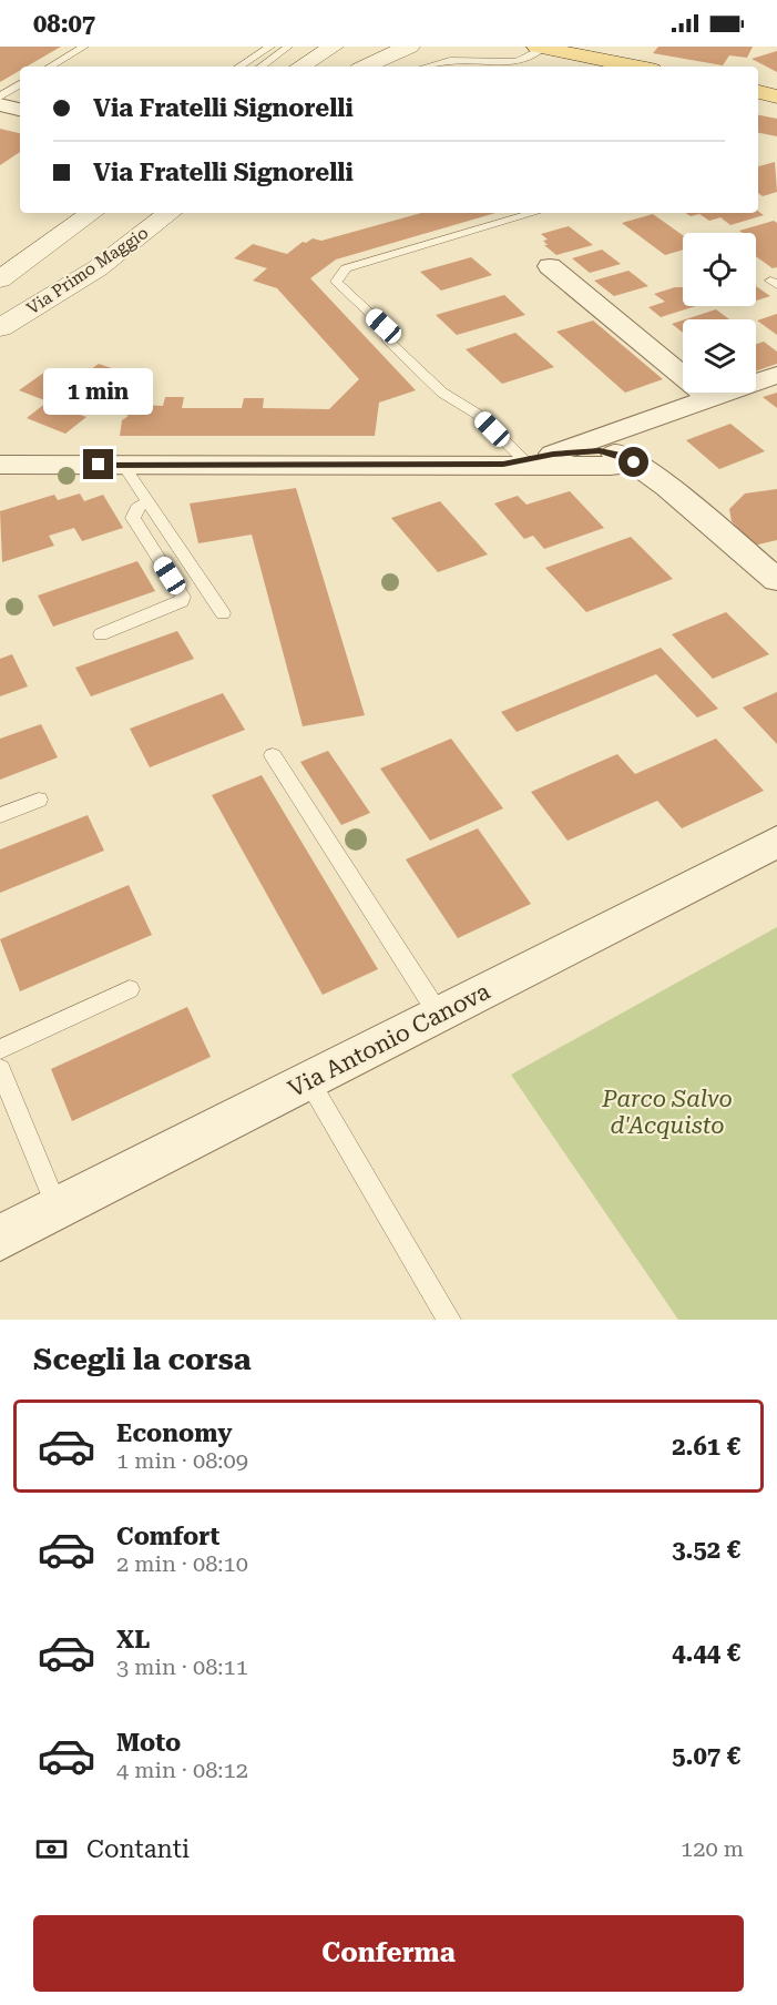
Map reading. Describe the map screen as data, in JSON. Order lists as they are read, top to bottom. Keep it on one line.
{"streets":{"street":["Via Primo Maggio","Via Antonio Canova"]},"parks":["Parco Salvo d'Acquisto"],"page":{"status":"08:07","banner":["Via Fratelli Signorelli","Via Fratelli Signorelli"],"bubble":"1 min","heading":"Scegli la corsa","list":[{"name":"Economy","note":"1 min · 08:09","value":"2.61 €"},{"name":"Comfort","note":"2 min · 08:10","value":"3.52 €"},{"name":"XL","note":"3 min · 08:11","value":"4.44 €"},{"name":"Moto","note":"4 min · 08:12","value":"5.07 €"}],"pay":["Contanti","120 m"],"buttons":"Conferma"}}
